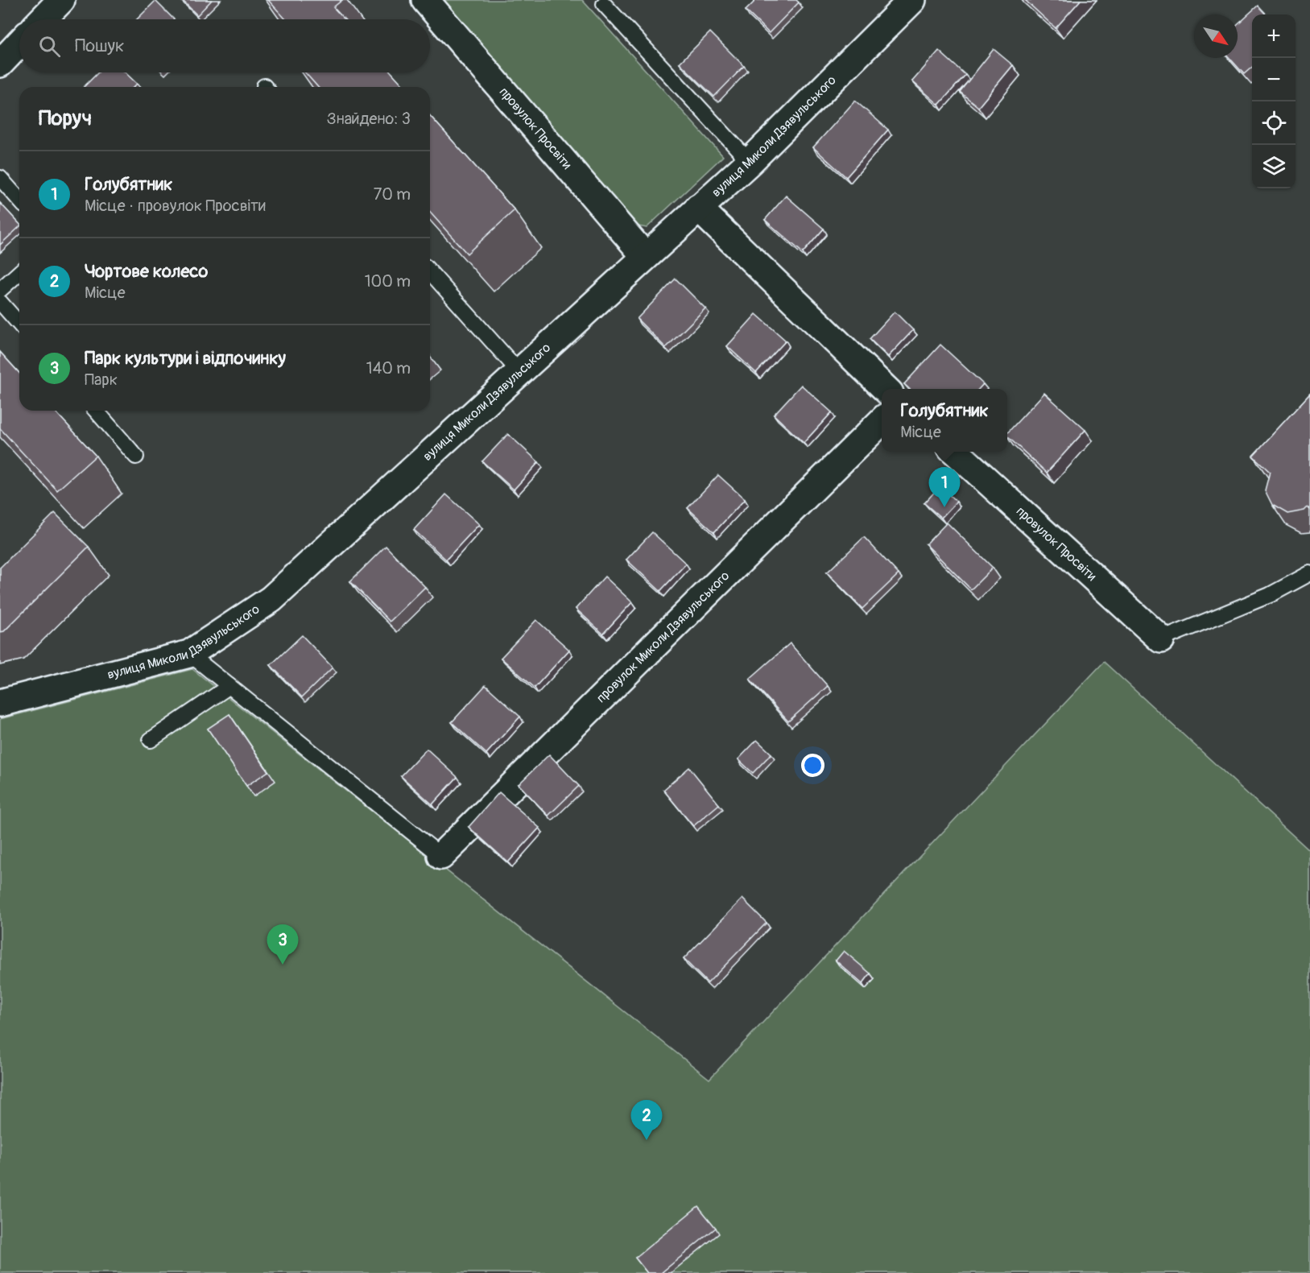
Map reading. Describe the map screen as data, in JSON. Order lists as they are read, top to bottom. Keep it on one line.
{"streets":{"street":["провулок Просвіти","вулиця Миколи Дзявульського","провулок Миколи Дзявульського"]},"crossings":[["провулок Просвіти","вулиця Миколи Дзявульського"]],"north":"bottom right","page":{"map_buttons":["+","−"],"search":"Пошук","heading":["Поруч","Знайдено: 3"],"list":[{"mark":"1","name":"Голубятник","note":"Місце · провулок Просвіти","value":"70 m"},{"mark":"2","name":"Чортове колесо","note":"Місце","value":"100 m"},{"mark":"3","name":"Парк культури і відпочинку","note":"Парк","value":"140 m"}],"popup":["Голубятник","Місце"],"pins":["1","3","2"]}}
